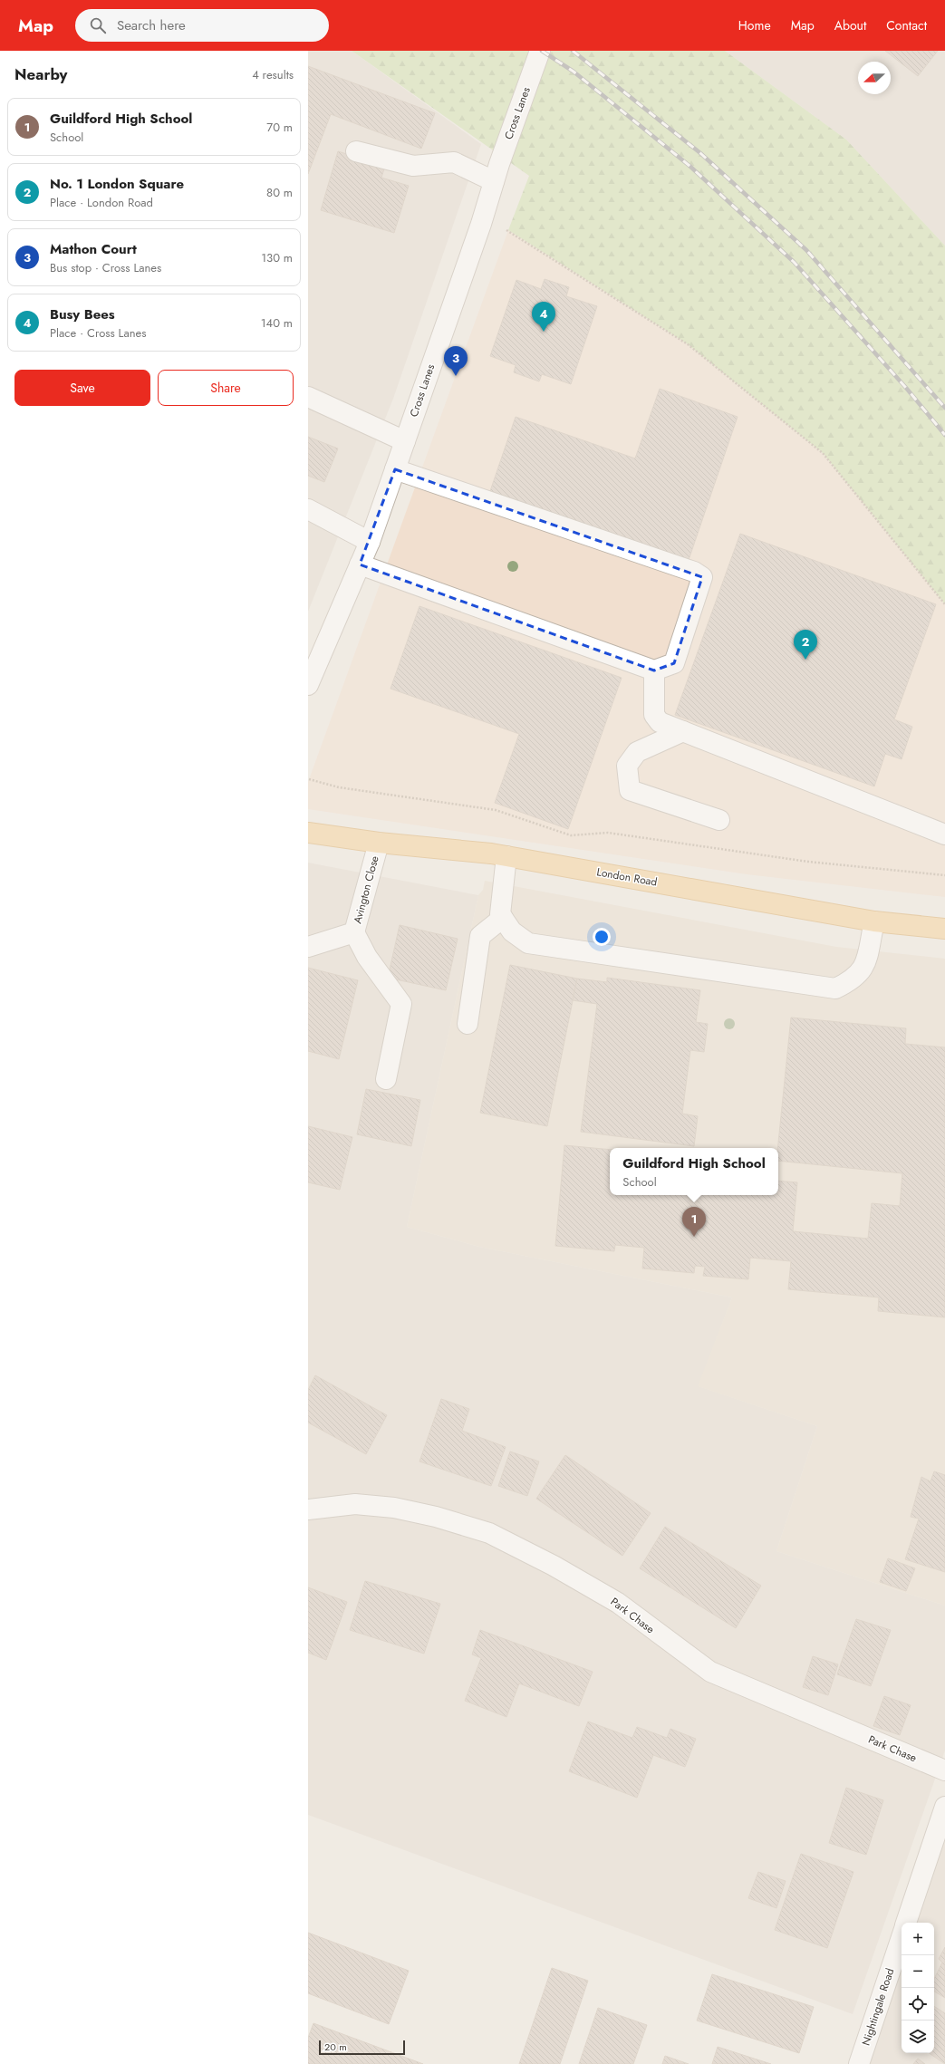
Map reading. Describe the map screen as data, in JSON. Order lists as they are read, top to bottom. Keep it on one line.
{"streets":{"main road":["London Road"],"street":["Cross Lanes","Avington Close","Park Chase","Nightingale Road"]},"crossings":[["London Road","Avington Close"]],"scale_bar":"20 m","north":"left","page":{"header":"Map","search":"Search here","nav":["Home","Map","About","Contact"],"heading":["Nearby","4 results"],"list":[{"mark":"1","name":"Guildford High School","note":"School","value":"70 m"},{"mark":"2","name":"No. 1 London Square","note":"Place · London Road","value":"80 m"},{"mark":"3","name":"Mathon Court","note":"Bus stop · Cross Lanes","value":"130 m"},{"mark":"4","name":"Busy Bees","note":"Place · Cross Lanes","value":"140 m"}],"pins":["4","3","2","1"],"buttons":["Save","Share"],"popup":["Guildford High School","School"],"map_buttons":["+","−"],"scale":"20 m"}}
